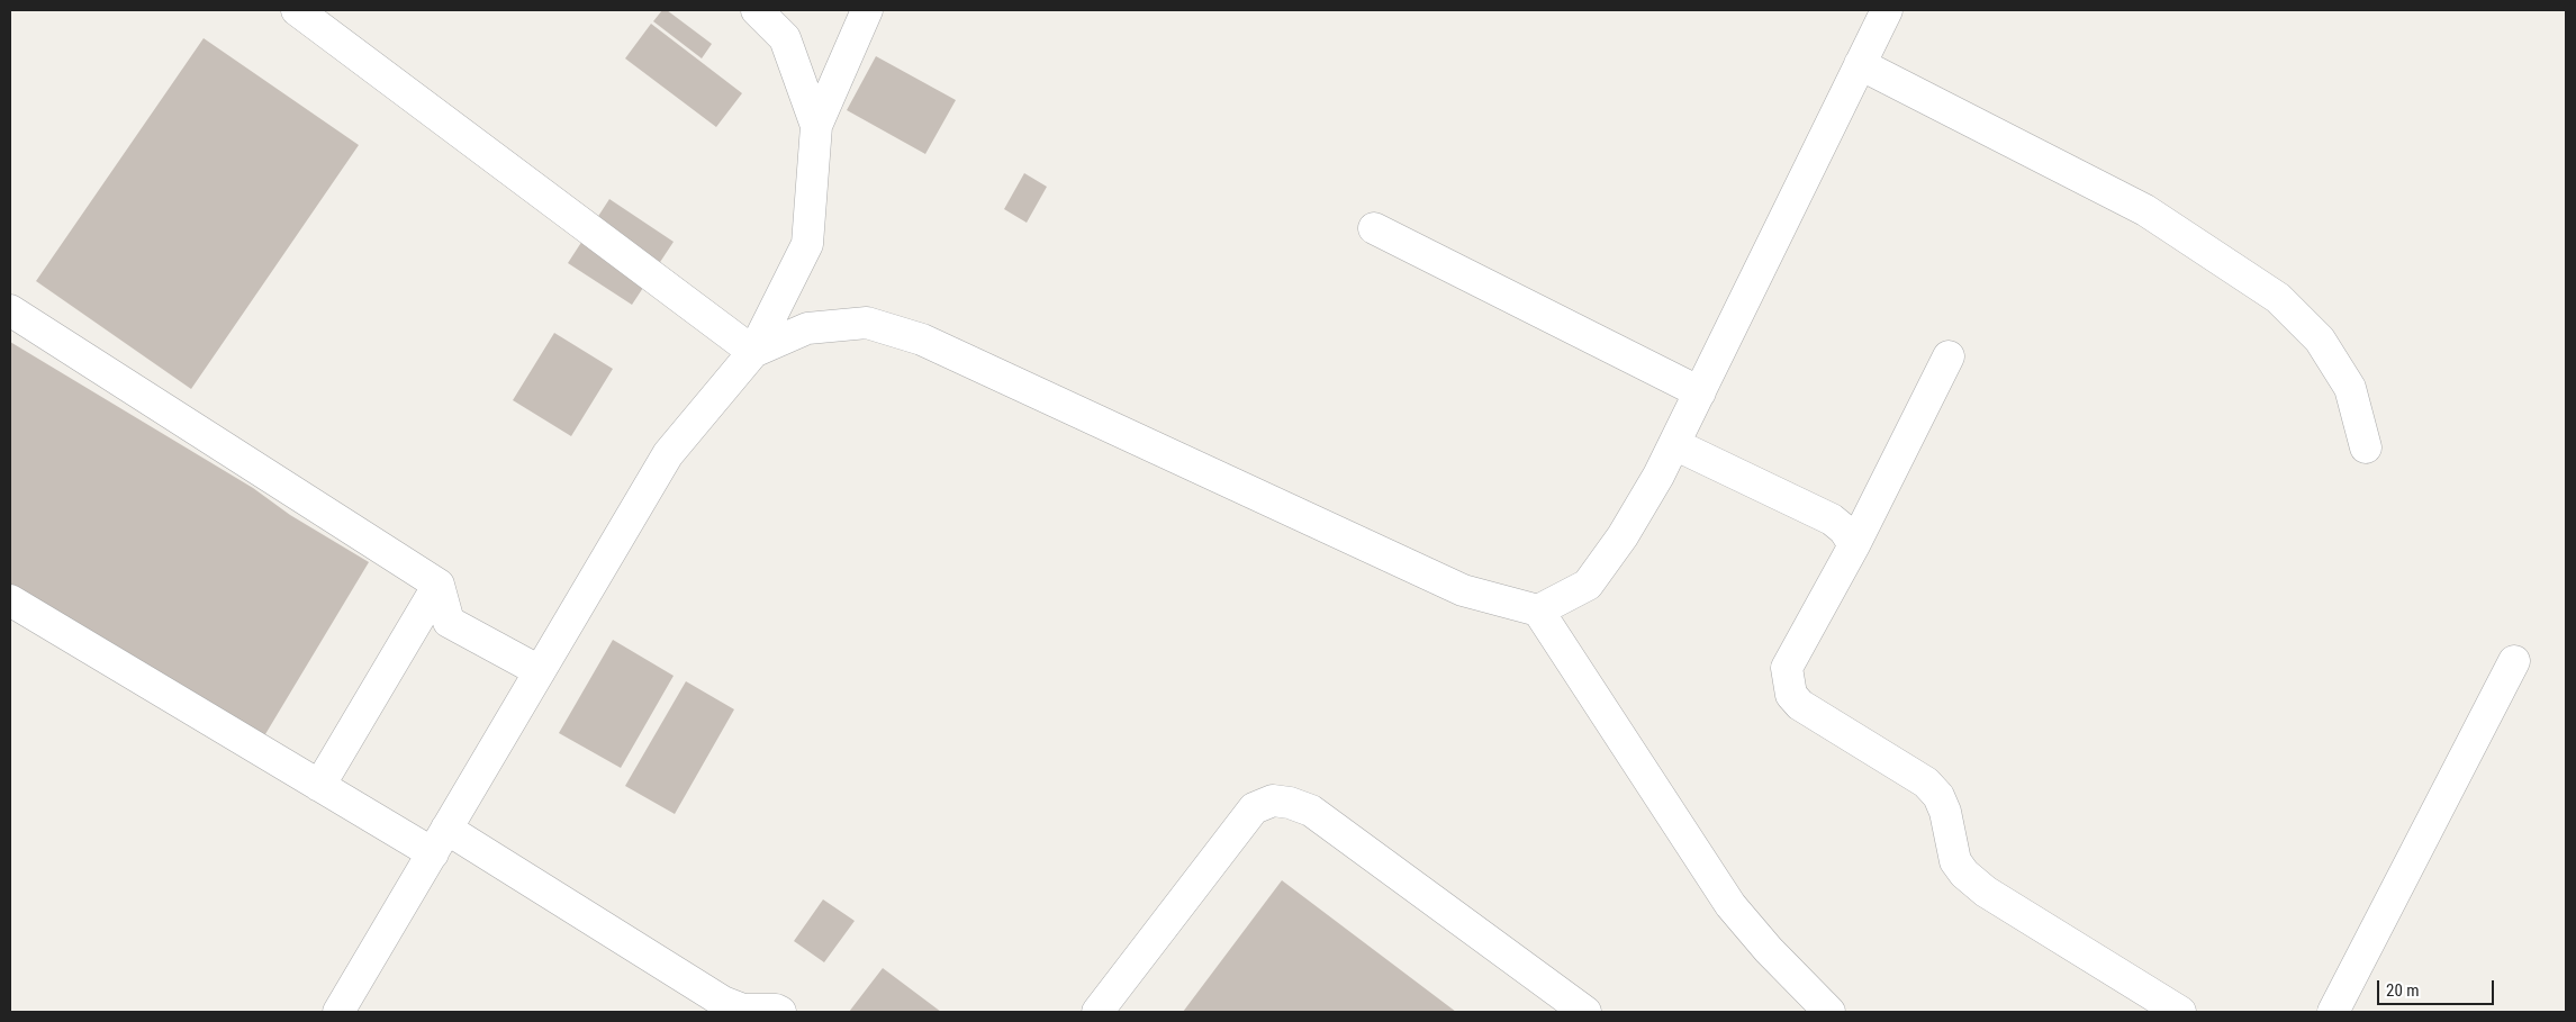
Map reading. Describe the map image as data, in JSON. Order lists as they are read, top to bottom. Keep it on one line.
{"scale_bar":"20 m"}
